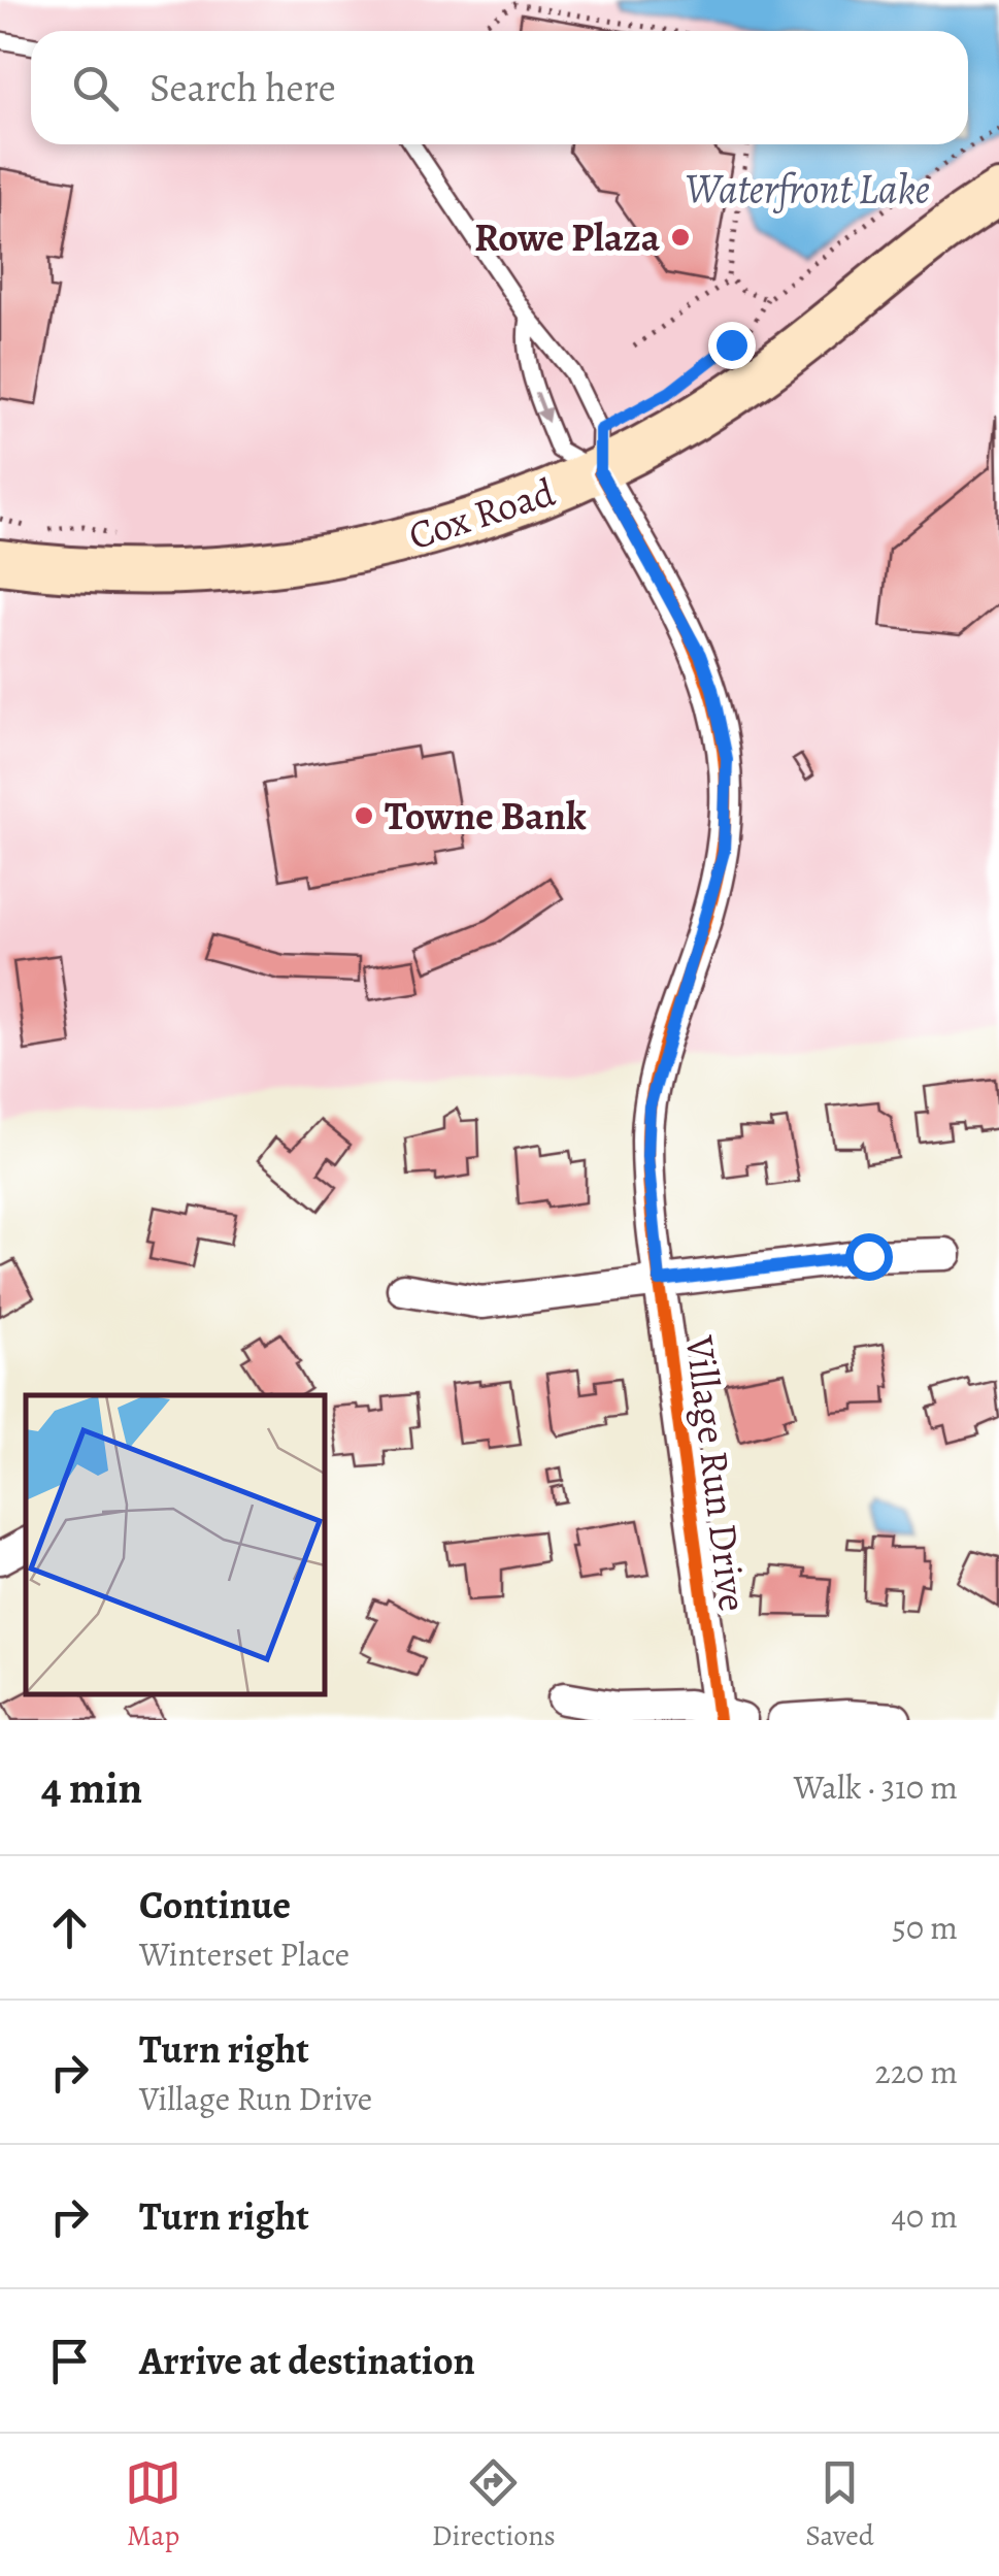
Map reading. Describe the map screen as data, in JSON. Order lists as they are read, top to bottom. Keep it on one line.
{"streets":{"main road":["Cox Road"],"street":["Village Run Drive"]},"crossings":[["Cox Road","Village Run Drive"]],"water":["Waterfront Lake"],"places":["Rowe Plaza","Towne Bank"],"page":{"search":"Search here","heading":["4 min","Walk · 310 m"],"list":[["Continue","Winterset Place","50 m"],["Turn right","Village Run Drive","220 m"],["Turn right","40 m"],"Arrive at destination"],"nav":["Map","Directions","Saved"]}}
